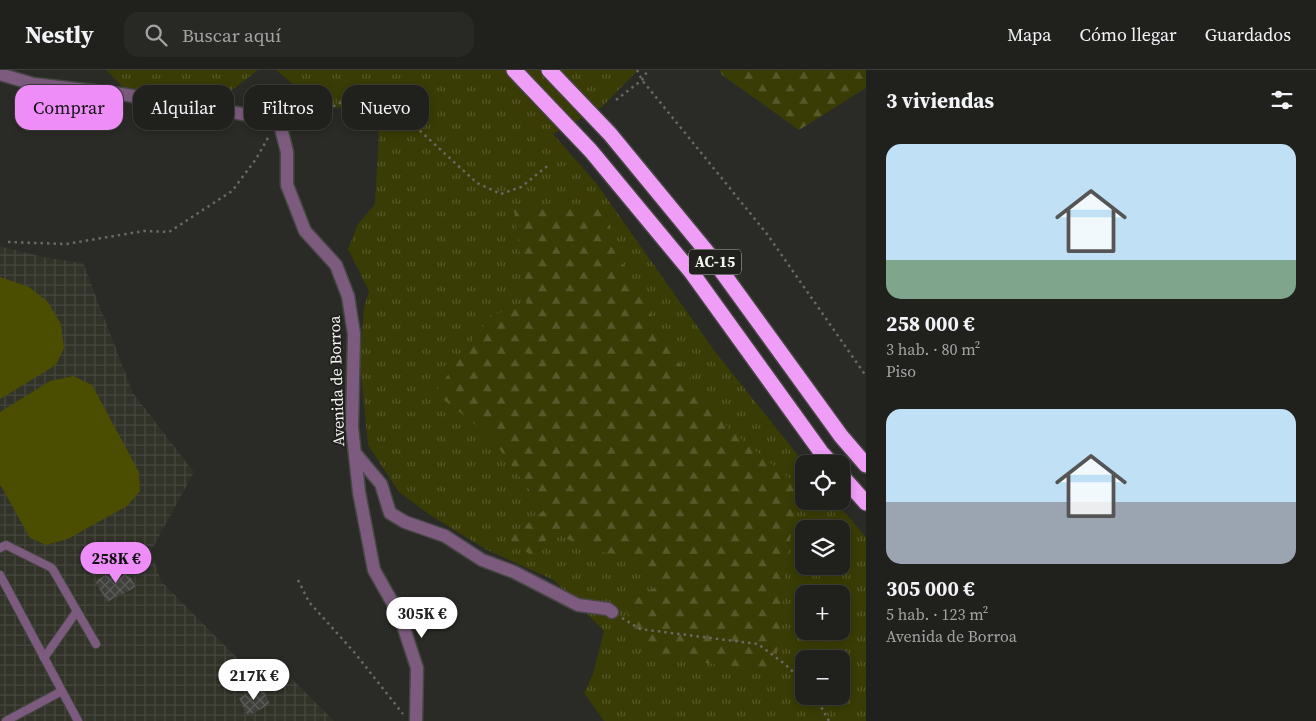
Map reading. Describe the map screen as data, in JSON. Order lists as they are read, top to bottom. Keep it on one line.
{"streets":{"highway":["AC-15"],"street":["Avenida de Borroa"]},"page":{"header":"Nestly","search":"Buscar aquí","nav":["Mapa","Cómo llegar","Guardados"],"heading":"3 viviendas","chip":["Comprar","Alquilar","Filtros","Nuevo"],"list":[{"name":"258 000 €","note":"3 hab. · 80 m² · Piso"},{"name":"305 000 €","note":"5 hab. · 123 m² · Avenida de Borroa"}],"map_buttons":["+","−"],"price":["258K €","305K €","217K €"]}}
